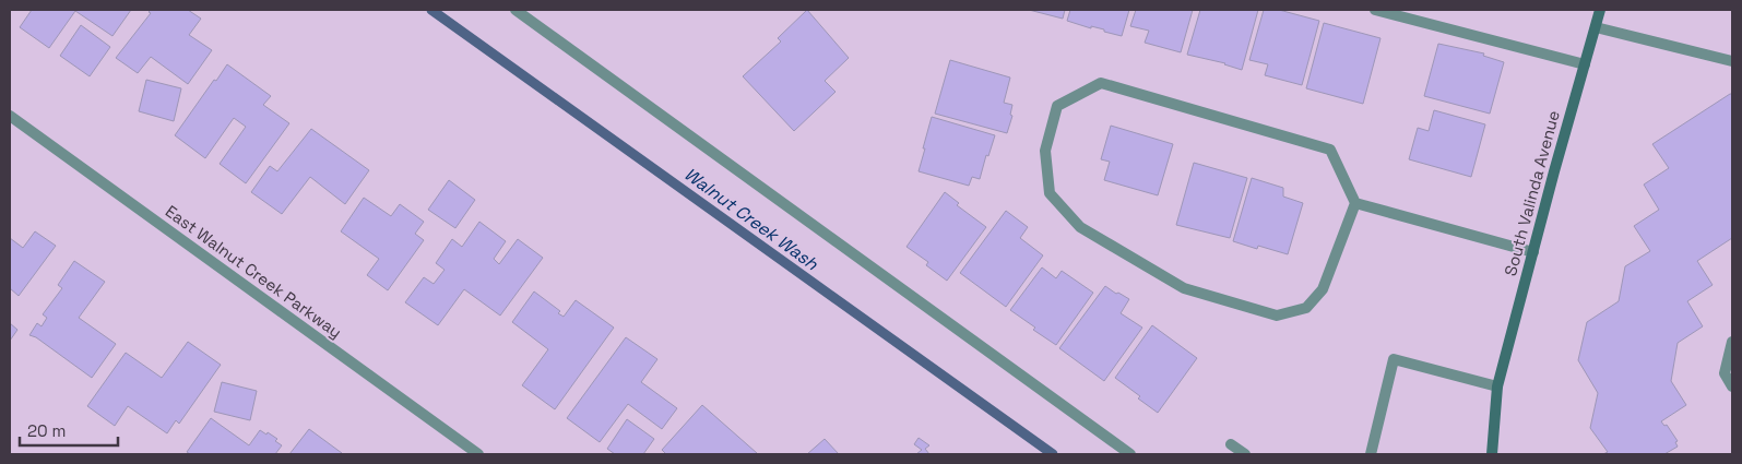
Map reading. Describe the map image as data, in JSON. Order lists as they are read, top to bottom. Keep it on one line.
{"streets":{"main road":["South Valinda Avenue"],"street":["East Walnut Creek Parkway"]},"water":["Walnut Creek Wash"],"scale_bar":"20 m"}
